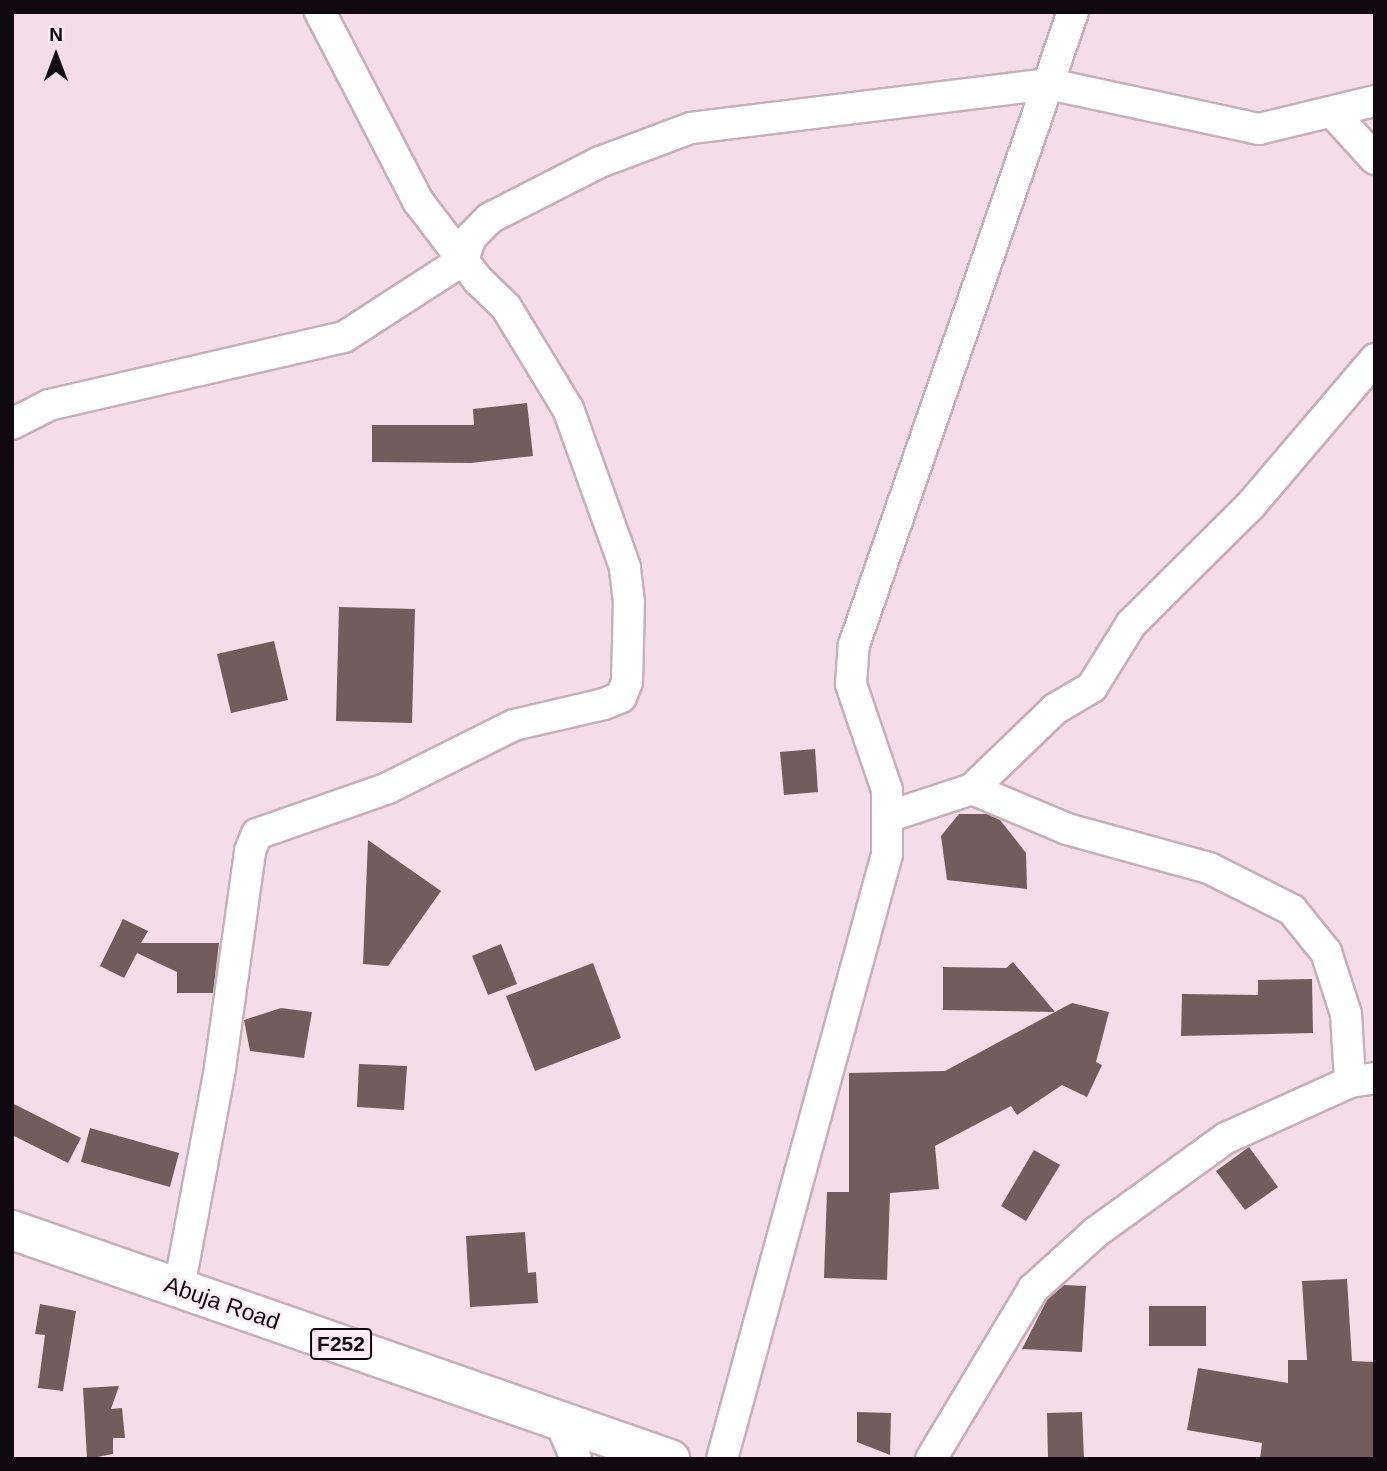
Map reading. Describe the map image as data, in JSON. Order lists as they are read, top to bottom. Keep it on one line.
{"streets":{"main road":["Abuja Road","F252"]},"north":"top"}
